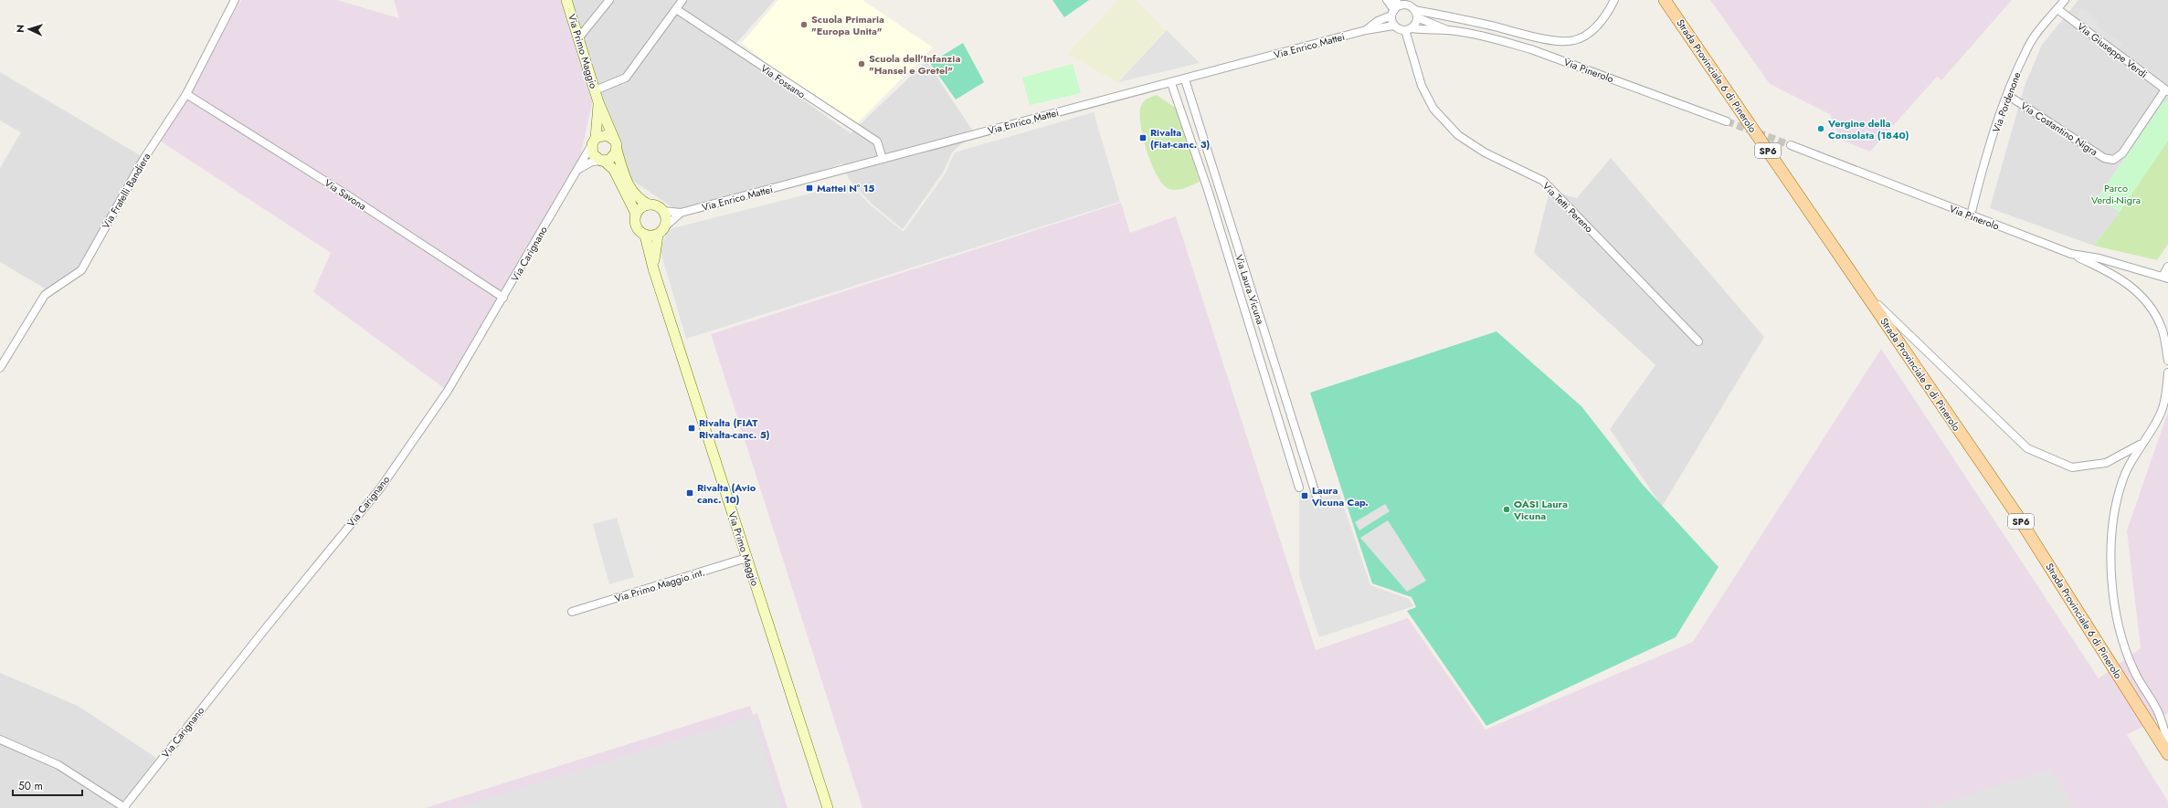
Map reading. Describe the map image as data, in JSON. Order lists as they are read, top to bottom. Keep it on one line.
{"streets":{"main road":["Via Primo Maggio","Strada Provinciale 6 di Pinerolo","SP6"],"street":["Via Enrico Mattei","Via Giuseppe Verdi","Via Pinerolo","Via Fossano","Via Pordenone","Via Costantino Nigra","Via Fratelli Bandiera","Via Savona","Via Tetti Pereno","Via Carignano","Via Laura Vicuna","Via Primo Maggio int."]},"crossings":[["Via Enrico Mattei","Via Primo Maggio"],["Via Enrico Mattei","Via Pinerolo"],["Via Enrico Mattei","Via Fossano"],["Via Enrico Mattei","Via Laura Vicuna"],["Via Giuseppe Verdi","Via Pordenone"],["Via Giuseppe Verdi","Via Costantino Nigra"],["Via Primo Maggio","Via Carignano"],["Via Primo Maggio","Via Primo Maggio int."],["Via Pinerolo","Via Pordenone"],["Via Pinerolo","Via Tetti Pereno"],["Via Pordenone","Via Costantino Nigra"],["Via Fratelli Bandiera","Via Savona"],["Via Savona","Via Carignano"]],"parks":["Parco Verdi-Nigra"],"places":{"other":["Scuola Primaria \"Europa Unita\"","Scuola dell'Infanzia \"Hansel e Gretel\"","Vergine della Consolata (1840)","OASI Laura Vicuna"],"transit":["Rivalta (Fiat-canc. 3)","Mattei N° 15","Rivalta (FIAT Rivalta-canc. 5)","Rivalta (Avio canc. 10)","Laura Vicuna Cap."]},"scale_bar":"50 m","north":"left"}
